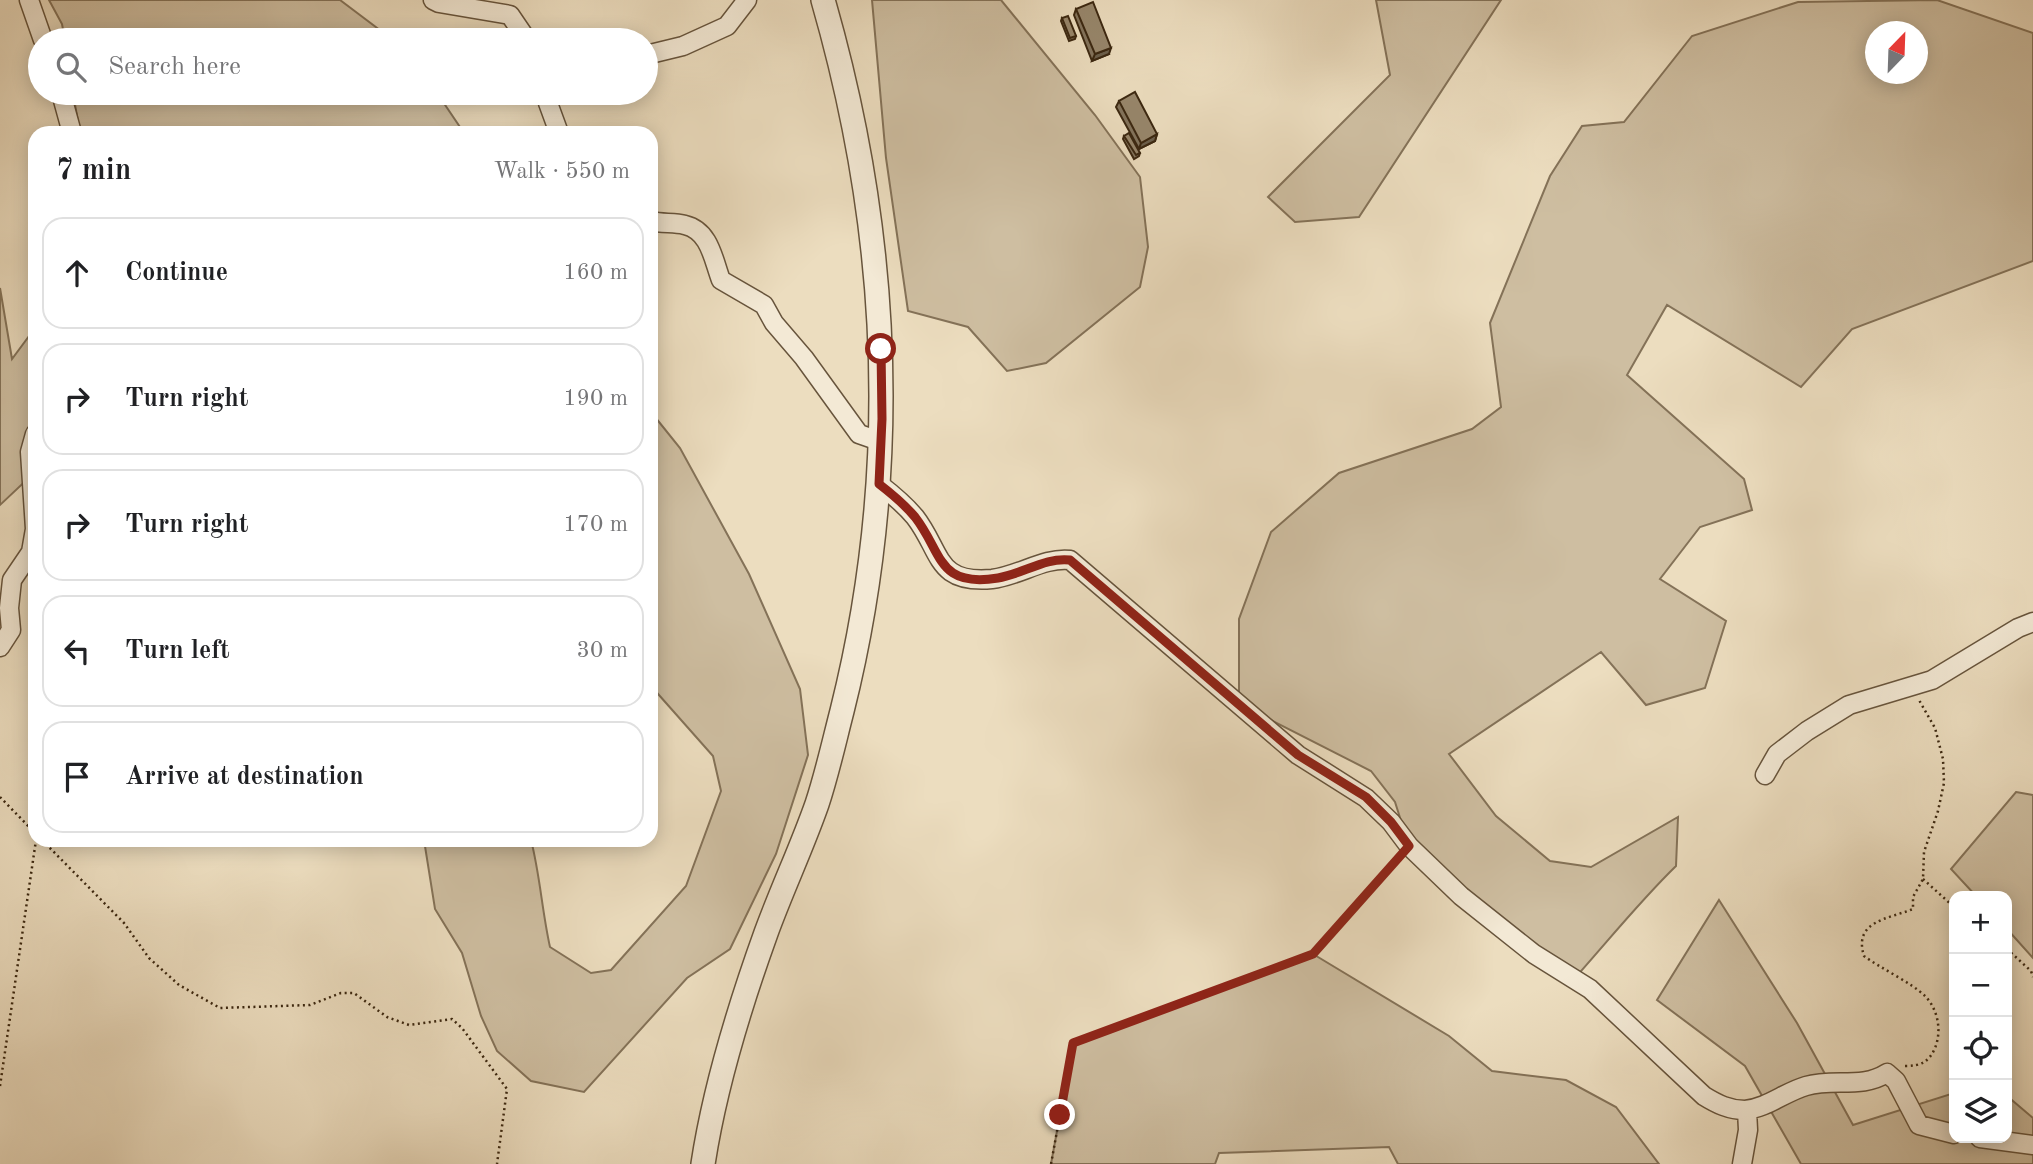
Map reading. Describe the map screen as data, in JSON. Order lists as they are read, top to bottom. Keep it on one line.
{"north":"top right","page":{"search":"Search here","heading":["7 min","Walk · 550 m"],"list":[["Continue","160 m"],["Turn right","190 m"],["Turn right","170 m"],["Turn left","30 m"],"Arrive at destination"],"map_buttons":["+","−"]}}
